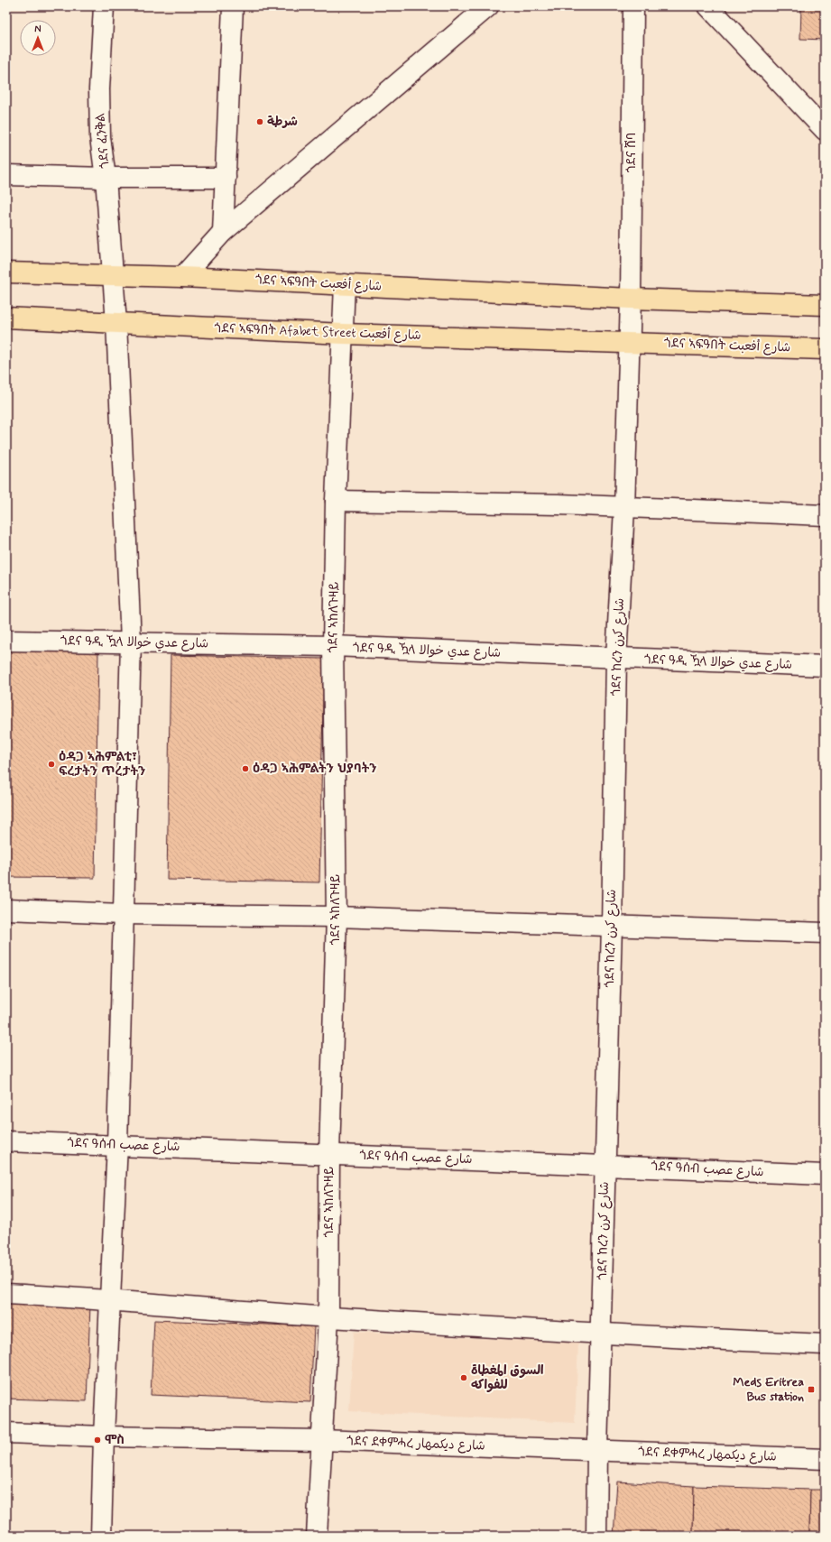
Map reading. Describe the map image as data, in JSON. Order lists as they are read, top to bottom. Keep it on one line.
{"streets":{"highway":["ጎደና ኣፍዓበት شارع أفعبت","ጎደና ኣፍዓበት Afabet Street شارع أفعبت"],"street":["ጎደና ፈንቅል","ጎደና ሸባ","ጎደና ኣከለጉዛይ","ጎደና ዓዲ ዃላ شارع عدي خوالا","ጎደና ከረን شارع كرن","ጎደና ዓሰብ شارع عصب","ጎደና ደቀምሓረ شارع ديكمهار"]},"crossings":[["ጎደና ፈንቅል","ጎደና ኣፍዓበት شارع أفعبت"],["ጎደና ፈንቅል","ጎደና ኣፍዓበት Afabet Street شارع أفعبت"],["ጎደና ፈንቅል","ጎደና ዓዲ ዃላ شارع عدي خوالا"],["ጎደና ፈንቅል","ጎደና ዓሰብ شارع عصب"],["ጎደና ፈንቅል","ጎደና ደቀምሓረ شارع ديكمهار"],["ጎደና ሸባ","ጎደና ኣፍዓበት شارع أفعبت"],["ጎደና ሸባ","ጎደና ኣፍዓበት Afabet Street شارع أفعبت"],["ጎደና ሸባ","ጎደና ከረን شارع كرن"],["ጎደና ኣፍዓበት شارع أفعبت","ጎደና ኣፍዓበት Afabet Street شارع أفعبت"],["ጎደና ኣፍዓበት شارع أفعبت","ጎደና ኣከለጉዛይ"],["ጎደና ኣፍዓበት شارع أفعبت","ጎደና ከረን شارع كرن"],["ጎደና ኣፍዓበት Afabet Street شارع أفعبت","ጎደና ኣከለጉዛይ"],["ጎደና ኣፍዓበት Afabet Street شارع أفعبت","ጎደና ከረን شارع كرن"],["ጎደና ኣከለጉዛይ","ጎደና ዓዲ ዃላ شارع عدي خوالا"],["ጎደና ኣከለጉዛይ","ጎደና ዓሰብ شارع عصب"],["ጎደና ኣከለጉዛይ","ጎደና ደቀምሓረ شارع ديكمهار"],["ጎደና ዓዲ ዃላ شارع عدي خوالا","ጎደና ከረን شارع كرن"],["ጎደና ከረን شارع كرن","ጎደና ዓሰብ شارع عصب"],["ጎደና ከረን شارع كرن","ጎደና ደቀምሓረ شارع ديكمهار"]],"places":{"other":["شرطة","ዕዳጋ ኣሕምልቲ፣ ፍረታትን ጥረታትን","ዕዳጋ ኣሕምልትን ህያባትን","السوق المغطاة للفواكه","ሞስ"],"transit":["Meds Eritrea Bus station"]},"north":"top"}
